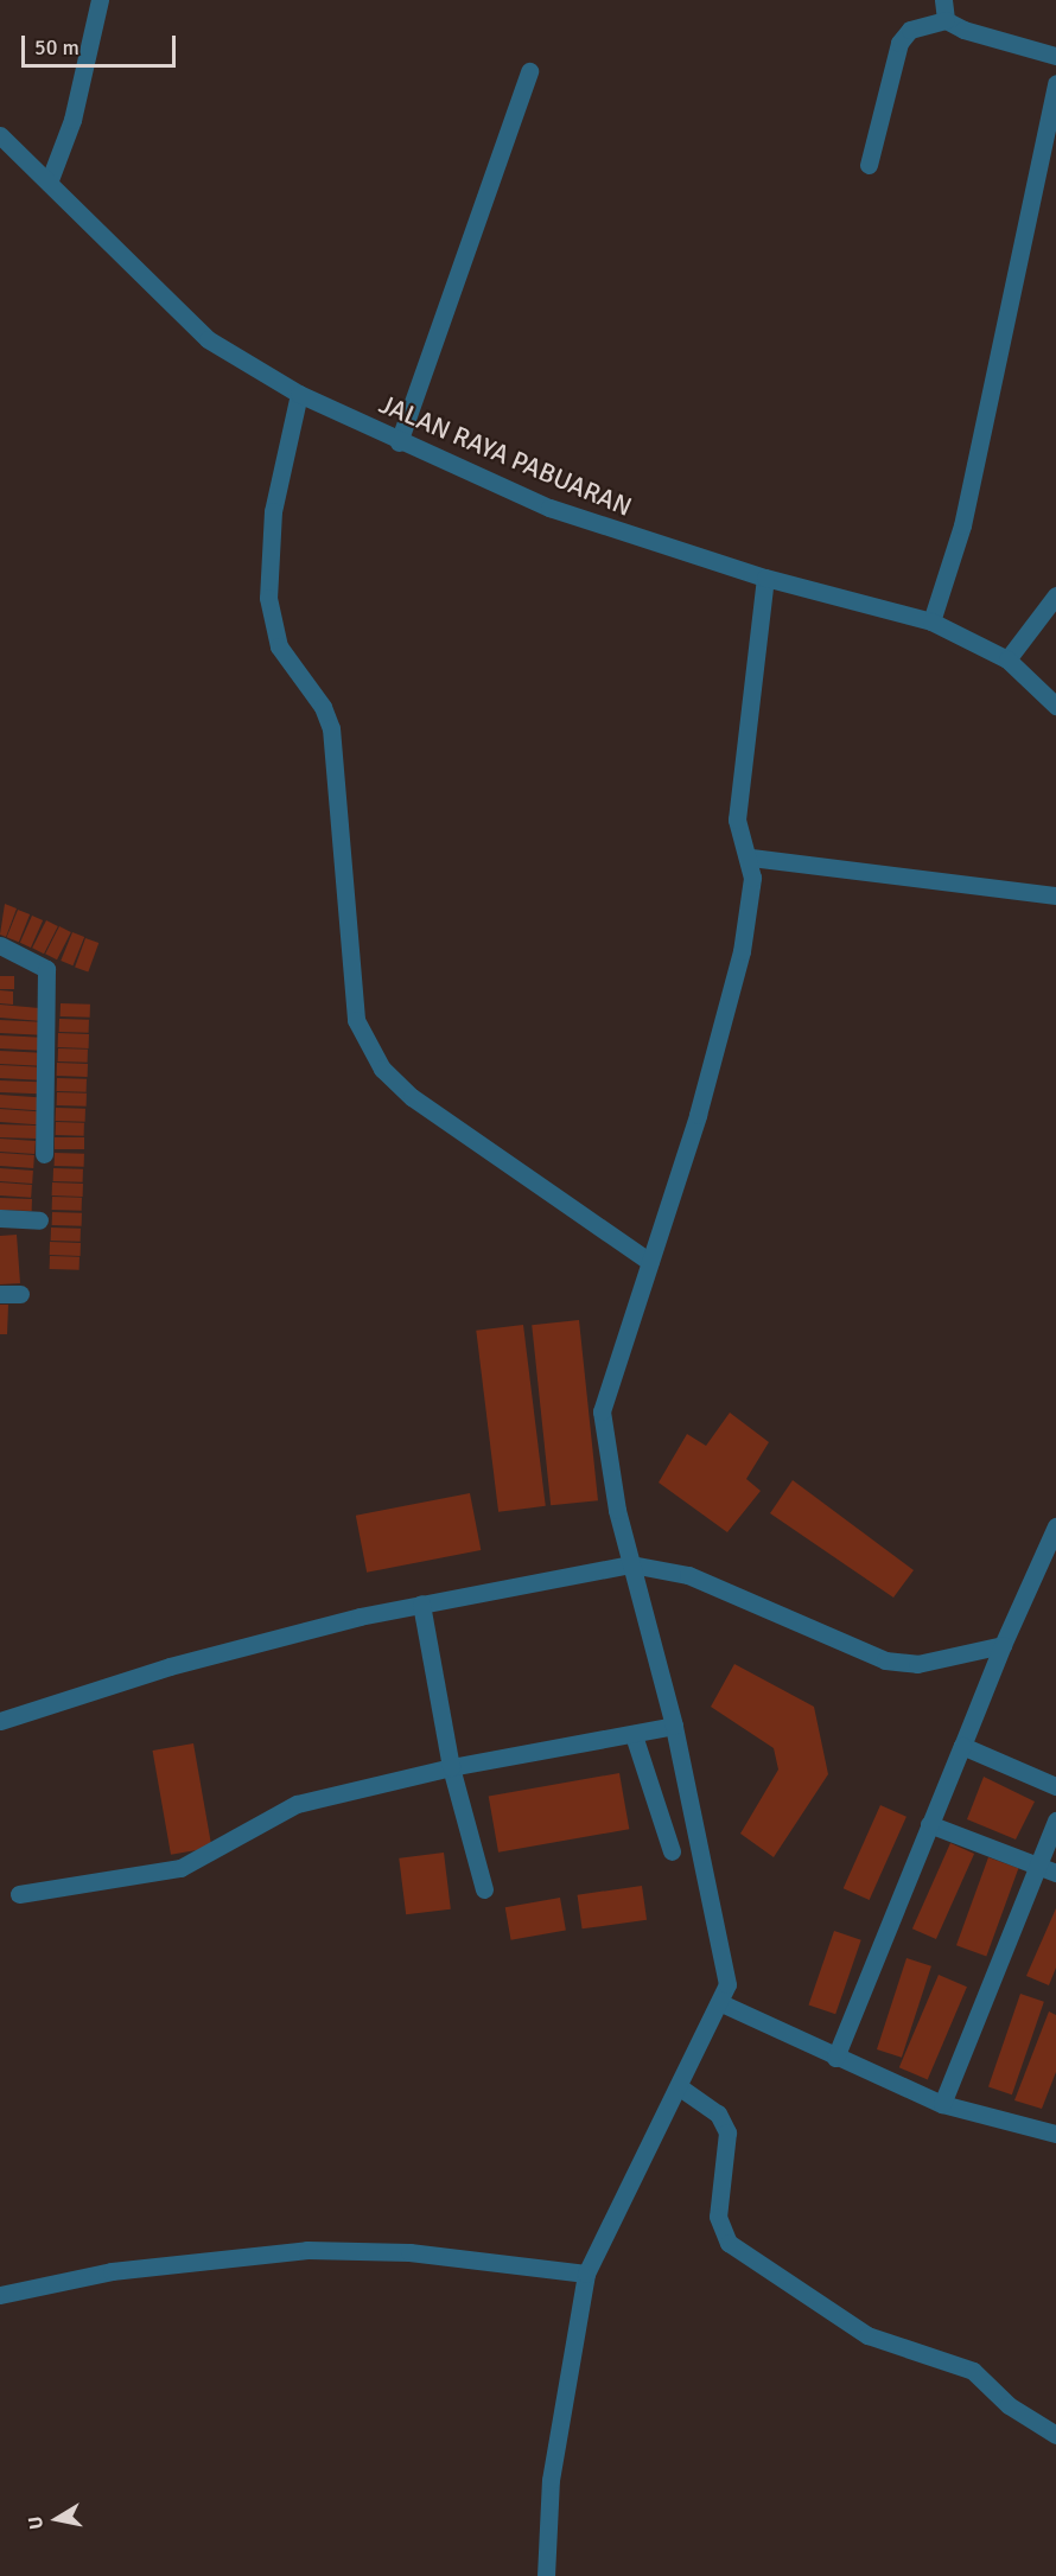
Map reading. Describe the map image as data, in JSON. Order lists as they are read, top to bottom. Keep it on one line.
{"streets":{"street":["JALAN RAYA PABUARAN"]},"scale_bar":"50 m","north":"left"}
